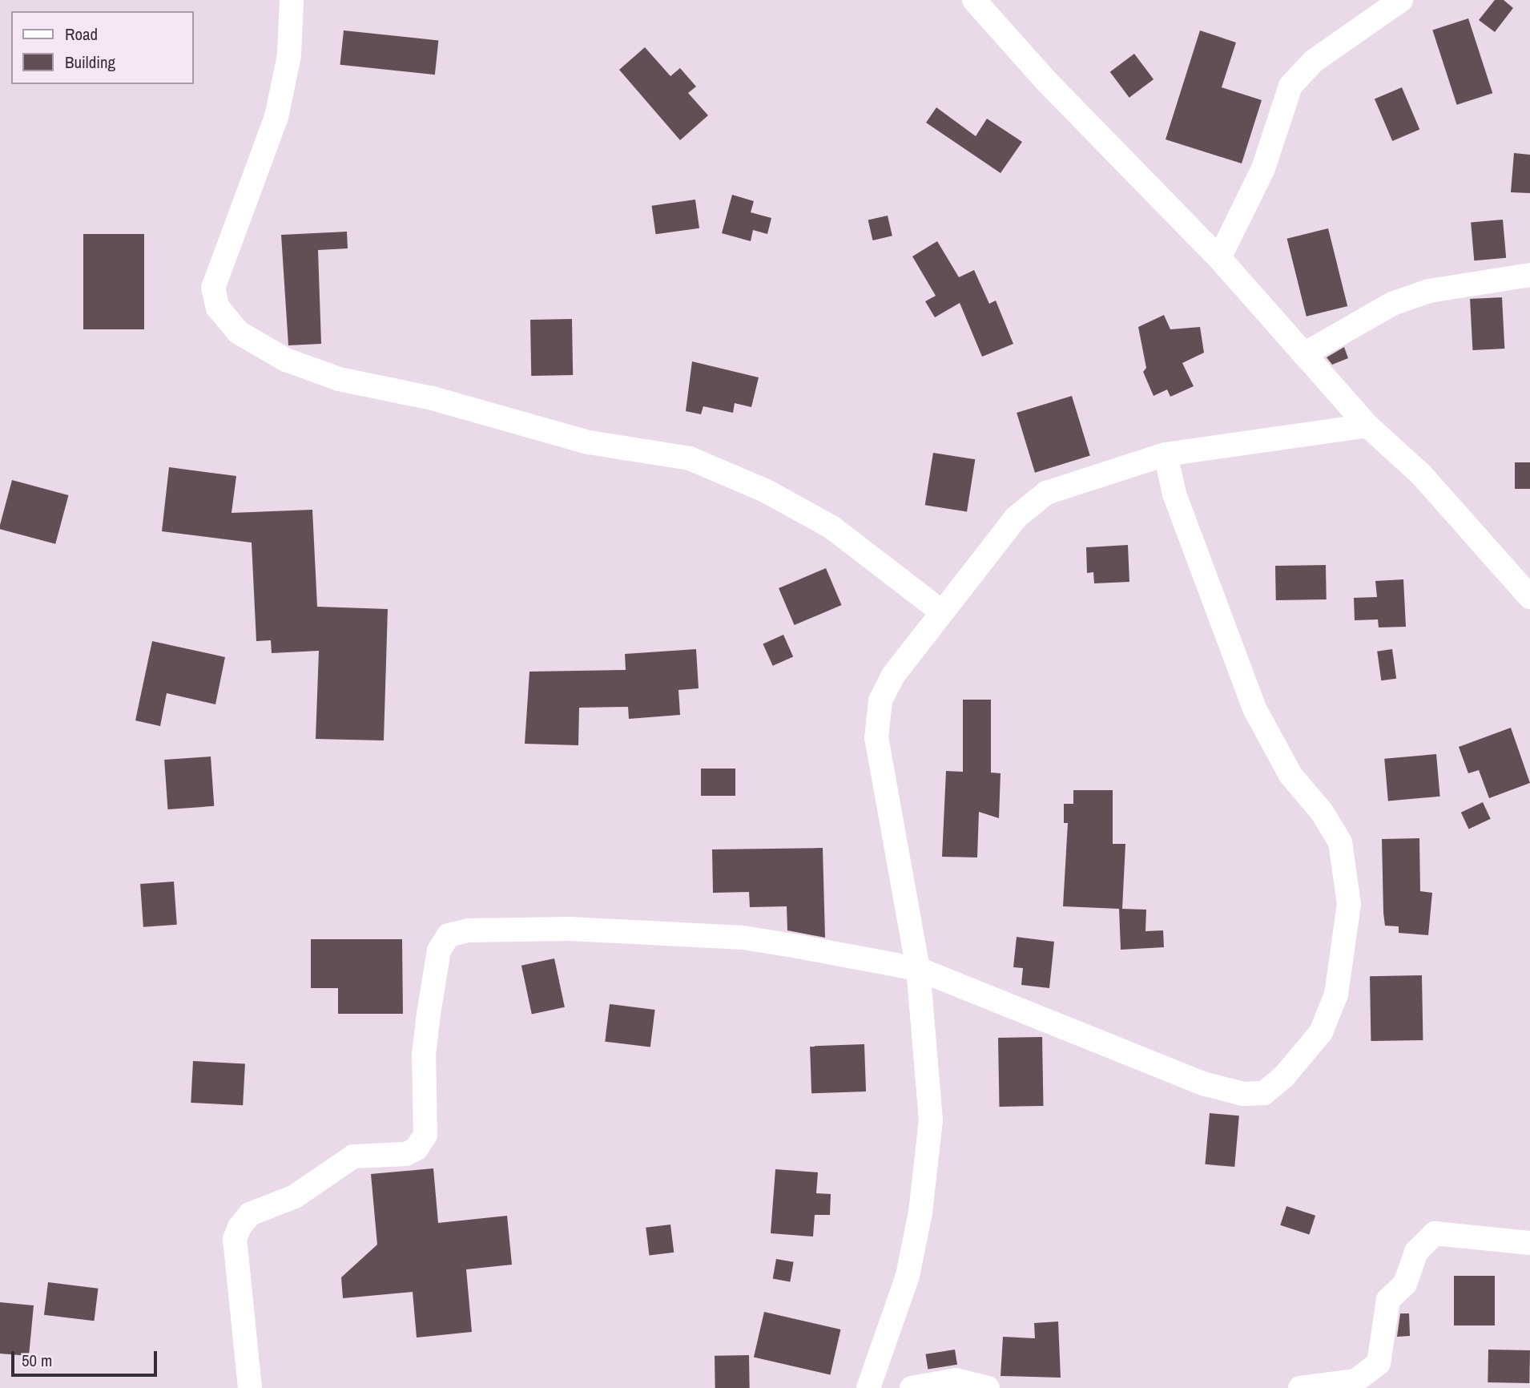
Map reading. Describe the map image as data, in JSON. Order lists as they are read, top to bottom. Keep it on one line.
{"legend":["Road","Building"],"scale_bar":"50 m"}
